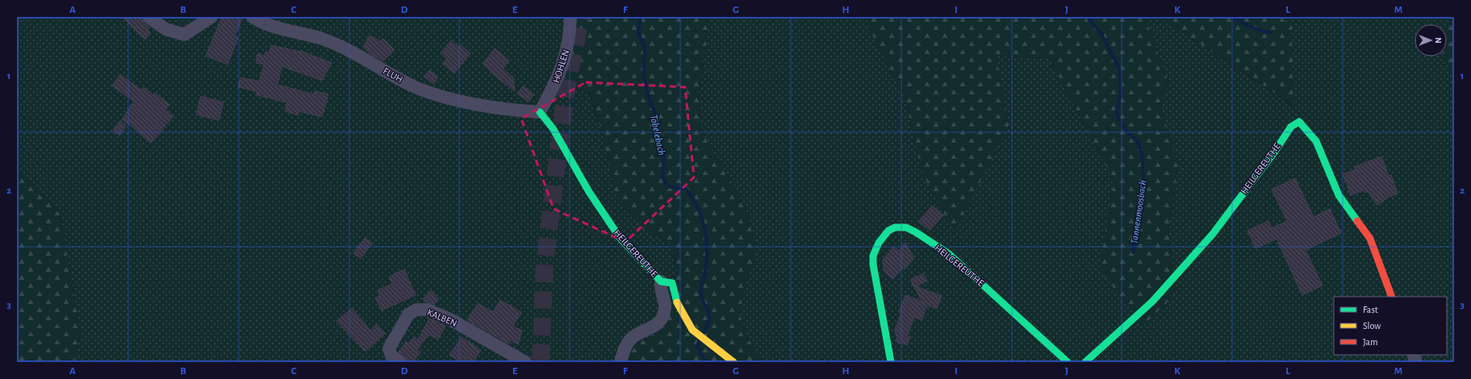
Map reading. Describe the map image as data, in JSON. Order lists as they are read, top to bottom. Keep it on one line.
{"streets":{"street":["HOHLEN","FLUH","HEILGEREUTHE","KALBEN"]},"crossings":[["HOHLEN","FLUH"],["HOHLEN","HEILGEREUTHE"],["FLUH","HEILGEREUTHE"]],"water":["Töbelebach","Tannenmoosbach"],"legend":["Fast","Slow","Jam"],"north":"right","grid":{"columns":["A","B","C","D","E","F","G","H","I","J","K","L","M"],"rows":["1","2","3"]}}
